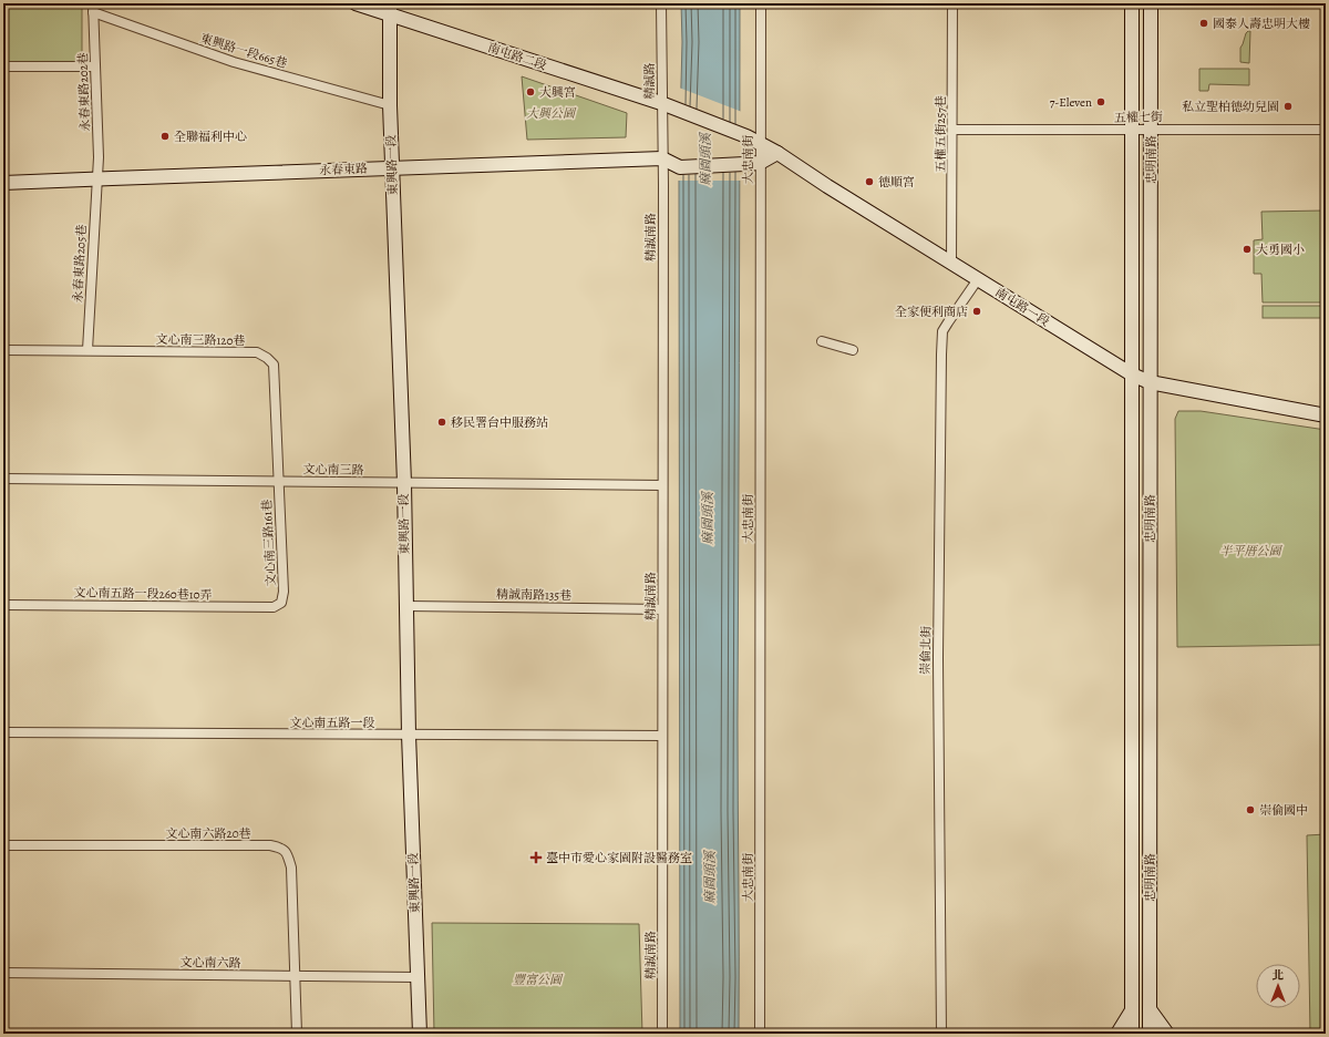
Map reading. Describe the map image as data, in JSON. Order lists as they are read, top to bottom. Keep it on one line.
{"streets":{"main road":["南屯路二段","忠明南路","東興路一段","永春東路","南屯路一段"],"street":["東興路一段665巷","精誠路","永春東路202巷","五權七街","五權五街257巷","大忠南街","精誠南路","永春東路205巷","文心南三路120巷","文心南三路","文心南三路161巷","文心南五路一段260巷10弄","精誠南路135巷","崇倫北街","文心南五路一段","文心南六路20巷","文心南六路"]},"crossings":[["東興路一段665巷","永春東路202巷"],["東興路一段665巷","東興路一段"],["南屯路二段","精誠路"],["南屯路二段","東興路一段"],["南屯路二段","南屯路一段"],["精誠路","永春東路"],["精誠路","精誠南路"],["永春東路202巷","永春東路"],["永春東路202巷","永春東路205巷"],["五權七街","五權五街257巷"],["五權七街","忠明南路"],["五權五街257巷","南屯路一段"],["大忠南街","永春東路"],["大忠南街","南屯路一段"],["忠明南路","南屯路一段"],["東興路一段","永春東路"],["東興路一段","文心南三路"],["東興路一段","精誠南路135巷"],["東興路一段","文心南五路一段"],["東興路一段","文心南六路"],["永春東路","精誠南路"],["永春東路","永春東路205巷"],["精誠南路","文心南三路"],["精誠南路","精誠南路135巷"],["精誠南路","文心南五路一段"],["永春東路205巷","文心南三路120巷"],["南屯路一段","崇倫北街"],["文心南三路120巷","文心南三路"],["文心南三路120巷","文心南三路161巷"],["文心南三路","文心南三路161巷"],["文心南三路161巷","文心南五路一段260巷10弄"],["文心南六路20巷","文心南六路"]],"water":["麻園頭溪"],"parks":["大興公園","半平厝公園","豐富公園"],"places":{"other":["國泰人壽忠明大樓","大興宮","7-Eleven","私立聖柏德幼兒園","全聯福利中心","德順宮","大勇國小","全家便利商店","移民署台中服務站","崇倫國中"],"health":["臺中市愛心家園附設醫務室"]},"north":"top"}
